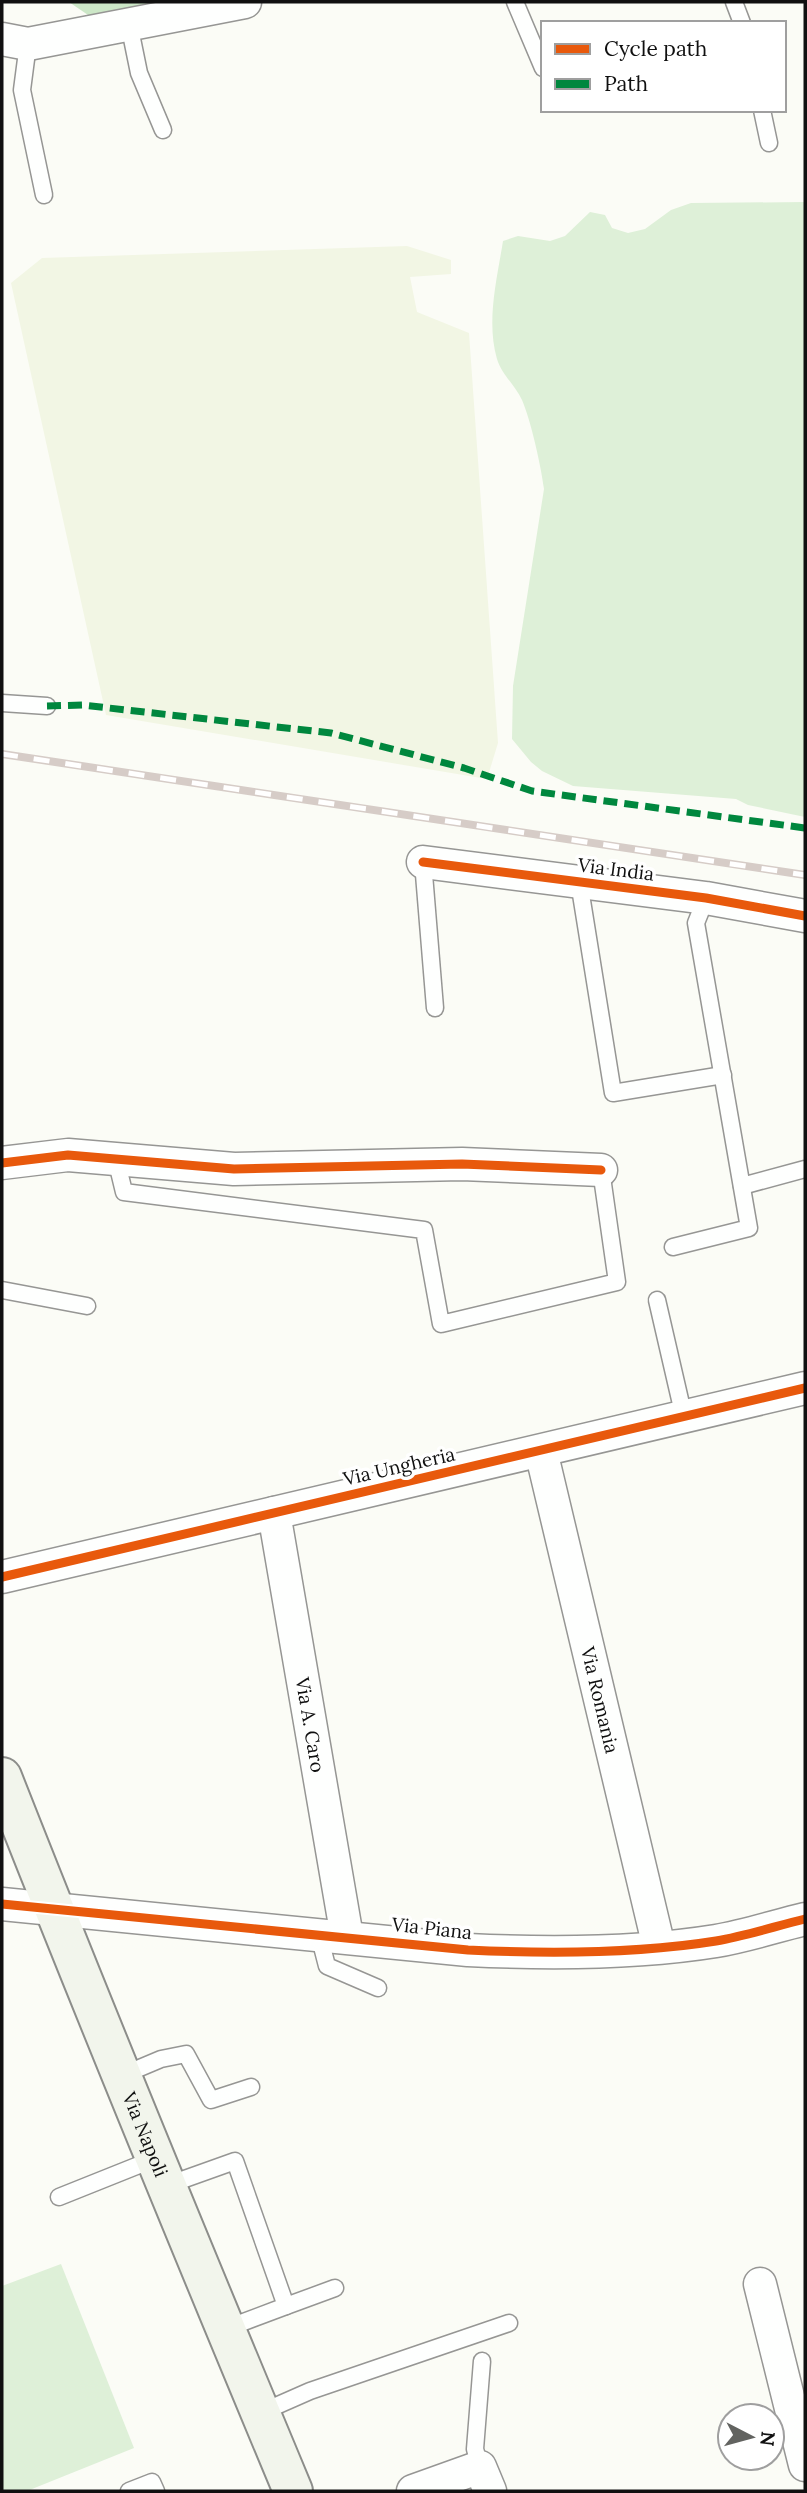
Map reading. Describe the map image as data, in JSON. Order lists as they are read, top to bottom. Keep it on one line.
{"streets":{"main road":["Via Napoli"],"street":["Via India","Via Ungheria","Via Romania","Via A. Caro","Via Piana"]},"crossings":[["Via Ungheria","Via Romania"],["Via Ungheria","Via A. Caro"],["Via Romania","Via Piana"],["Via A. Caro","Via Piana"],["Via Piana","Via Napoli"]],"legend":["Cycle path","Path"],"north":"right"}
